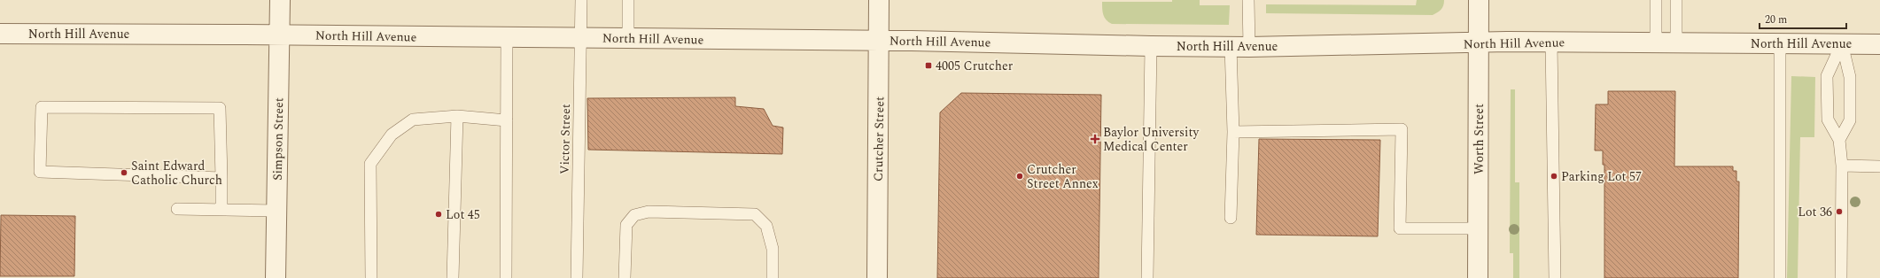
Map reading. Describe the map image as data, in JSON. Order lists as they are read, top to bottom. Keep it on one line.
{"streets":{"street":["North Hill Avenue","Simpson Street","Crutcher Street","Worth Street"],"lane":["Victor Street"]},"crossings":[["North Hill Avenue","Simpson Street"],["North Hill Avenue","Victor Street"],["North Hill Avenue","Crutcher Street"],["North Hill Avenue","Worth Street"]],"places":{"transit":["4005 Crutcher"],"health":["Baylor University Medical Center"],"other":["Saint Edward Catholic Church","Crutcher Street Annex","Parking Lot 57","Lot 36","Lot 45"]},"scale_bar":"20 m"}
